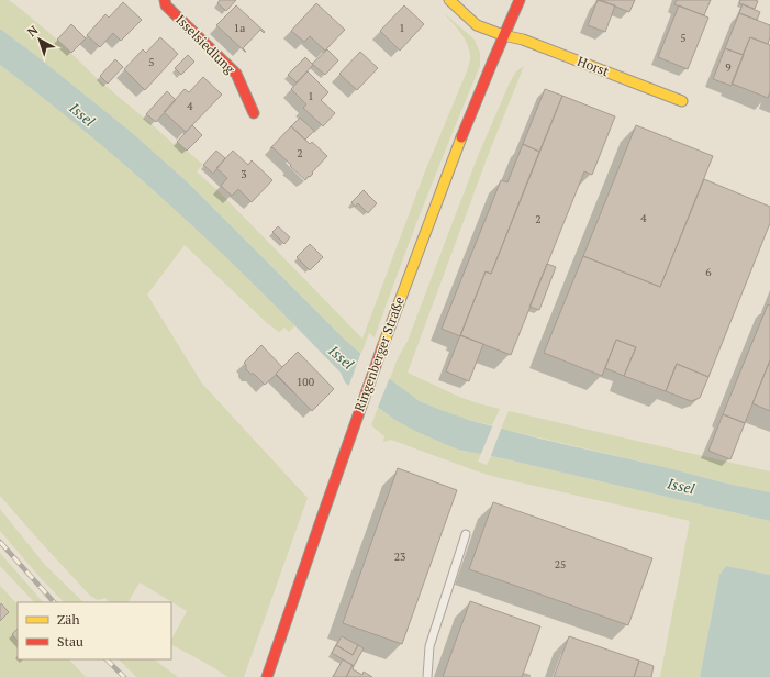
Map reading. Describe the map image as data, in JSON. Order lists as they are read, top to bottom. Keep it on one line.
{"streets":{"main road":["Isselsiedlung","Horst","Ringenberger Straße"]},"crossings":[["Horst","Ringenberger Straße"]],"water":["Issel"],"house_numbers":["1a","1","5","5","9","1","4","2","3","4","2","6","100","23","25"],"legend":["Zäh","Stau"],"north":"top left"}
